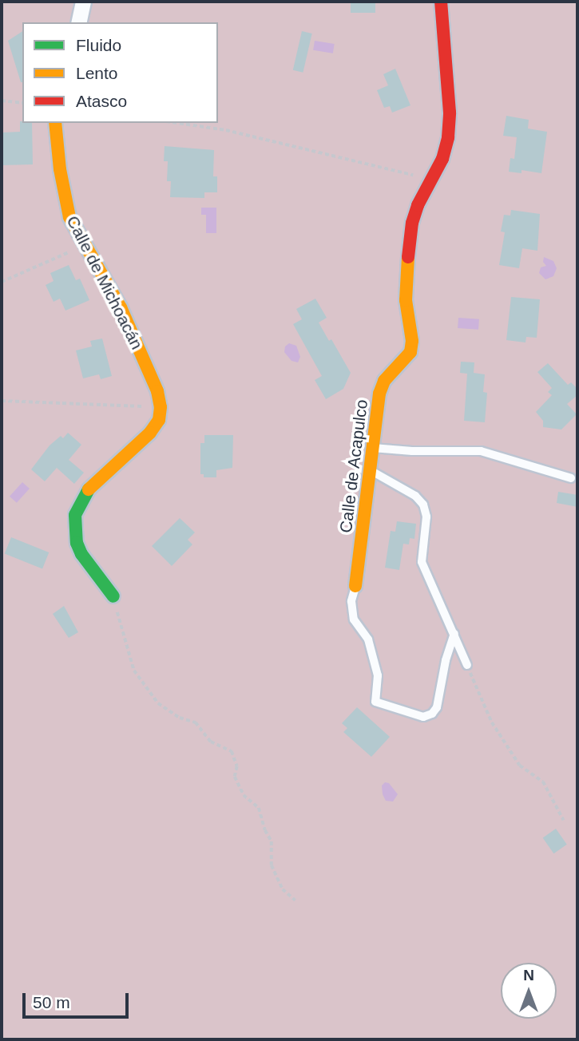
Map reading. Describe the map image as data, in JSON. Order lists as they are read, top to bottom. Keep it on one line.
{"streets":{"street":["Calle de Michoacán","Calle de Acapulco"]},"legend":["Fluido","Lento","Atasco"],"scale_bar":"50 m","north":"top"}
